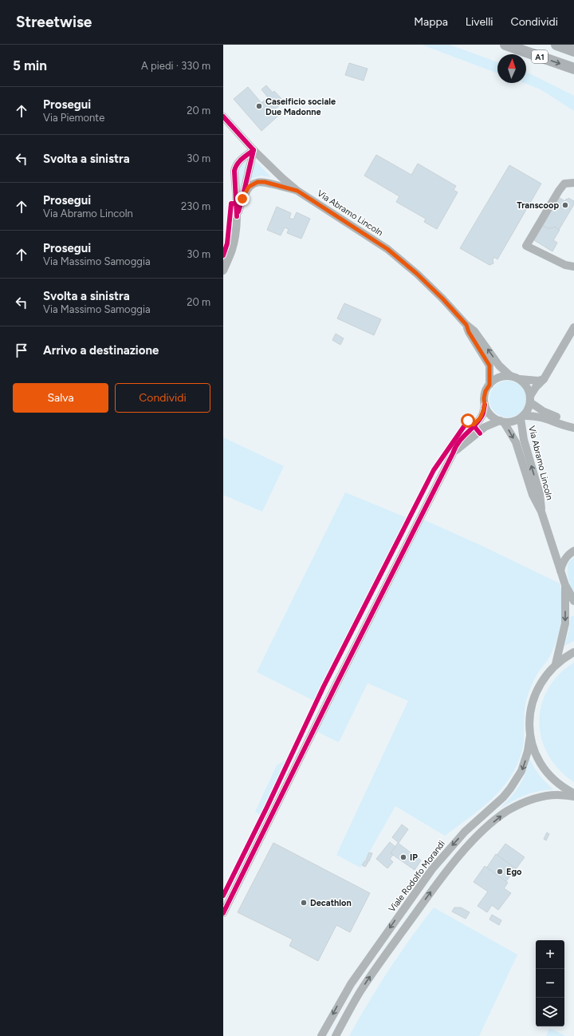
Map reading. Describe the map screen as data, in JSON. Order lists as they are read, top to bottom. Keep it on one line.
{"streets":{"highway":["A1"],"street":["Via Abramo Lincoln","Viale Rodolfo Morandi"]},"crossings":[["Via Abramo Lincoln","Viale Rodolfo Morandi"]],"places":["Caseificio sociale Due Madonne","Transcoop","IP","Ego","Decathlon"],"north":"top","page":{"header":"Streetwise","nav":["Mappa","Livelli","Condividi"],"heading":["5 min","A piedi · 330 m"],"list":[["Prosegui","Via Piemonte","20 m"],["Svolta a sinistra","30 m"],["Prosegui","Via Abramo Lincoln","230 m"],["Prosegui","Via Massimo Samoggia","30 m"],["Svolta a sinistra","Via Massimo Samoggia","20 m"],"Arrivo a destinazione"],"buttons":["Salva","Condividi"],"map_buttons":["+","−"]}}
